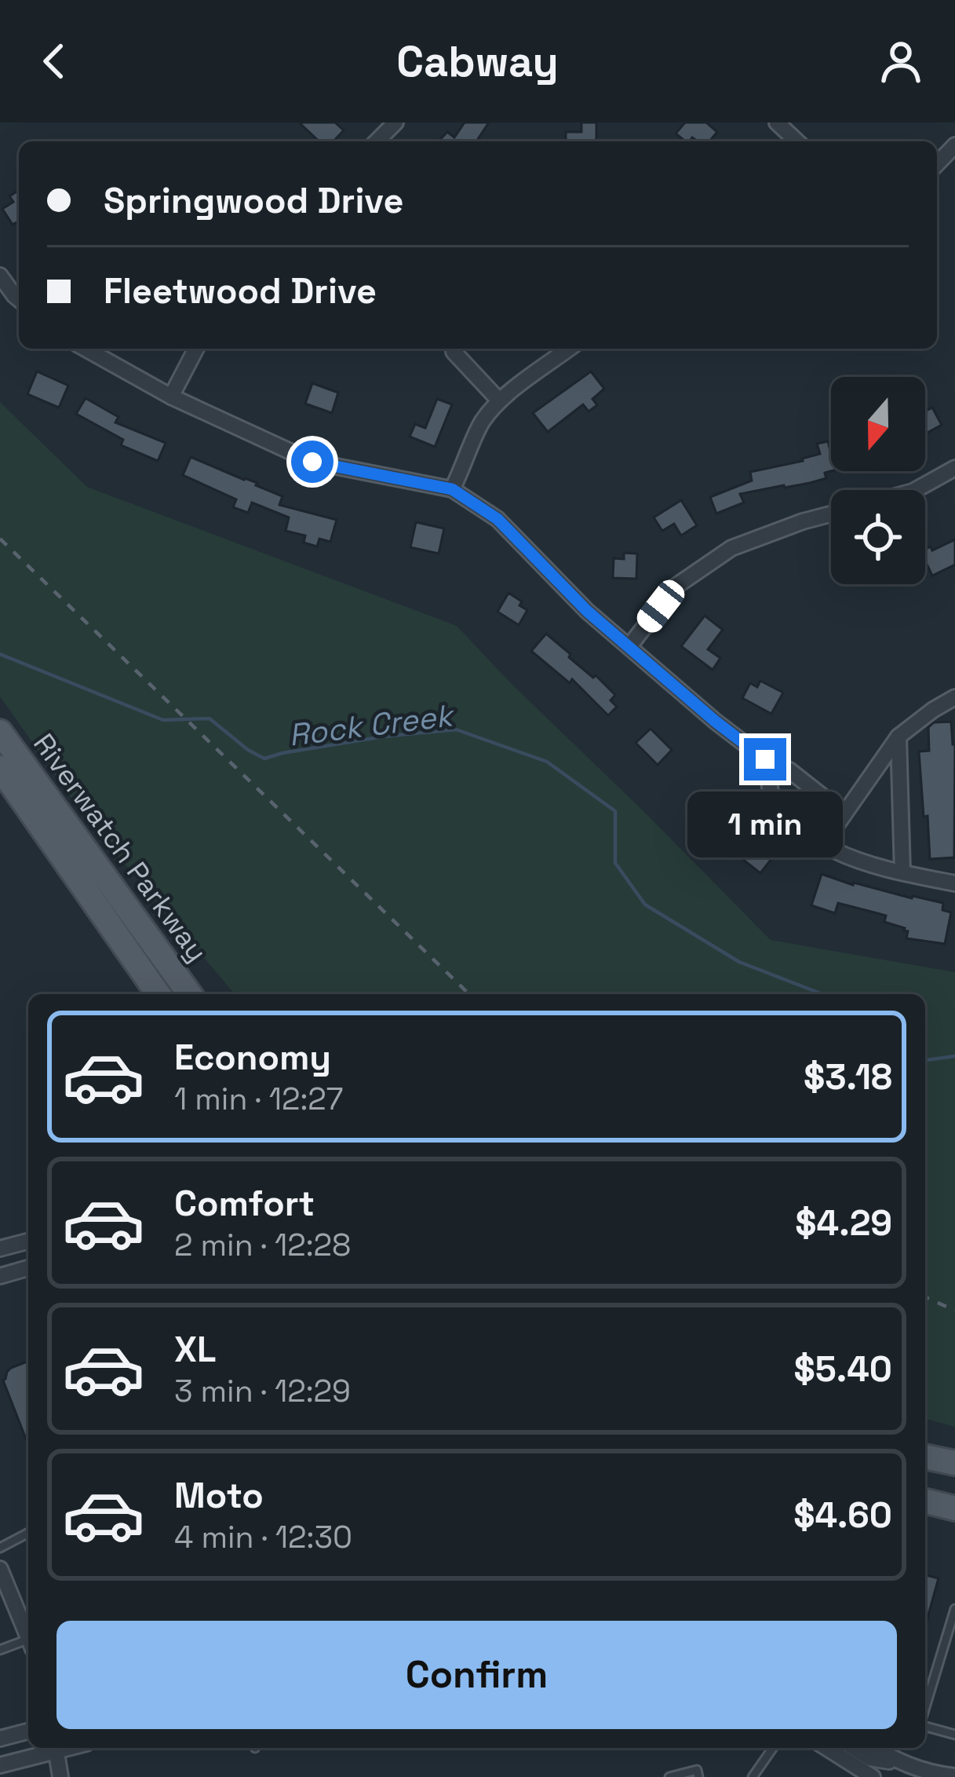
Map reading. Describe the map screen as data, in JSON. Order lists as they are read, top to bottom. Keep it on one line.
{"streets":{"main road":["Riverwatch Parkway"]},"water":["Rock Creek"],"north":"bottom","page":{"header":"Cabway","banner":["Springwood Drive","Fleetwood Drive"],"bubble":"1 min","list":[{"name":"Economy","note":"1 min · 12:27","value":"$3.18"},{"name":"Comfort","note":"2 min · 12:28","value":"$4.29"},{"name":"XL","note":"3 min · 12:29","value":"$5.40"},{"name":"Moto","note":"4 min · 12:30","value":"$4.60"}],"buttons":"Confirm"}}
